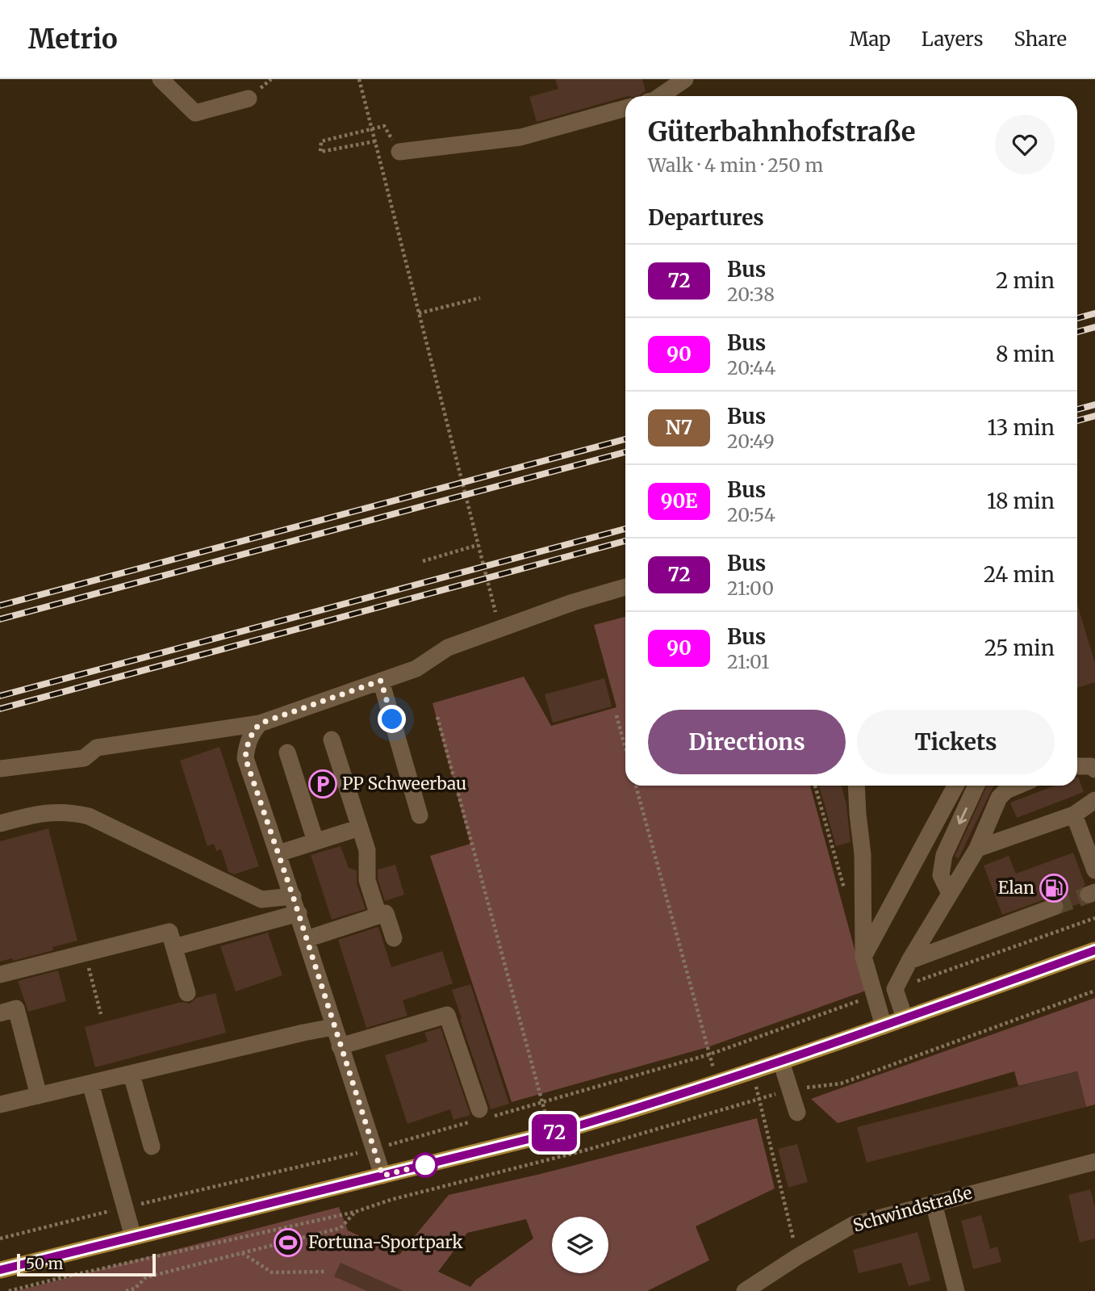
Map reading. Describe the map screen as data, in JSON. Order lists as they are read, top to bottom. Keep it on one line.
{"streets":{"street":["Schwindstraße"]},"places":{"parking":["PP Schweerbau"],"fuel station":["Elan"],"sports":["Fortuna-Sportpark"]},"lines":["bus line 72"],"scale_bar":"50 m","page":{"header":"Metrio","nav":["Map","Layers","Share"],"on_map":"72","heading":[["Güterbahnhofstraße","Walk · 4 min · 250 m"],"Departures"],"list":[{"mark":"72","name":"Bus","note":"20:38","value":"2 min"},{"mark":"90","name":"Bus","note":"20:44","value":"8 min"},{"mark":"N7","name":"Bus","note":"20:49","value":"13 min"},{"mark":"90E","name":"Bus","note":"20:54","value":"18 min"},{"mark":"72","name":"Bus","note":"21:00","value":"24 min"},{"mark":"90","name":"Bus","note":"21:01","value":"25 min"}],"buttons":["Directions","Tickets"],"scale":"50 m"}}
